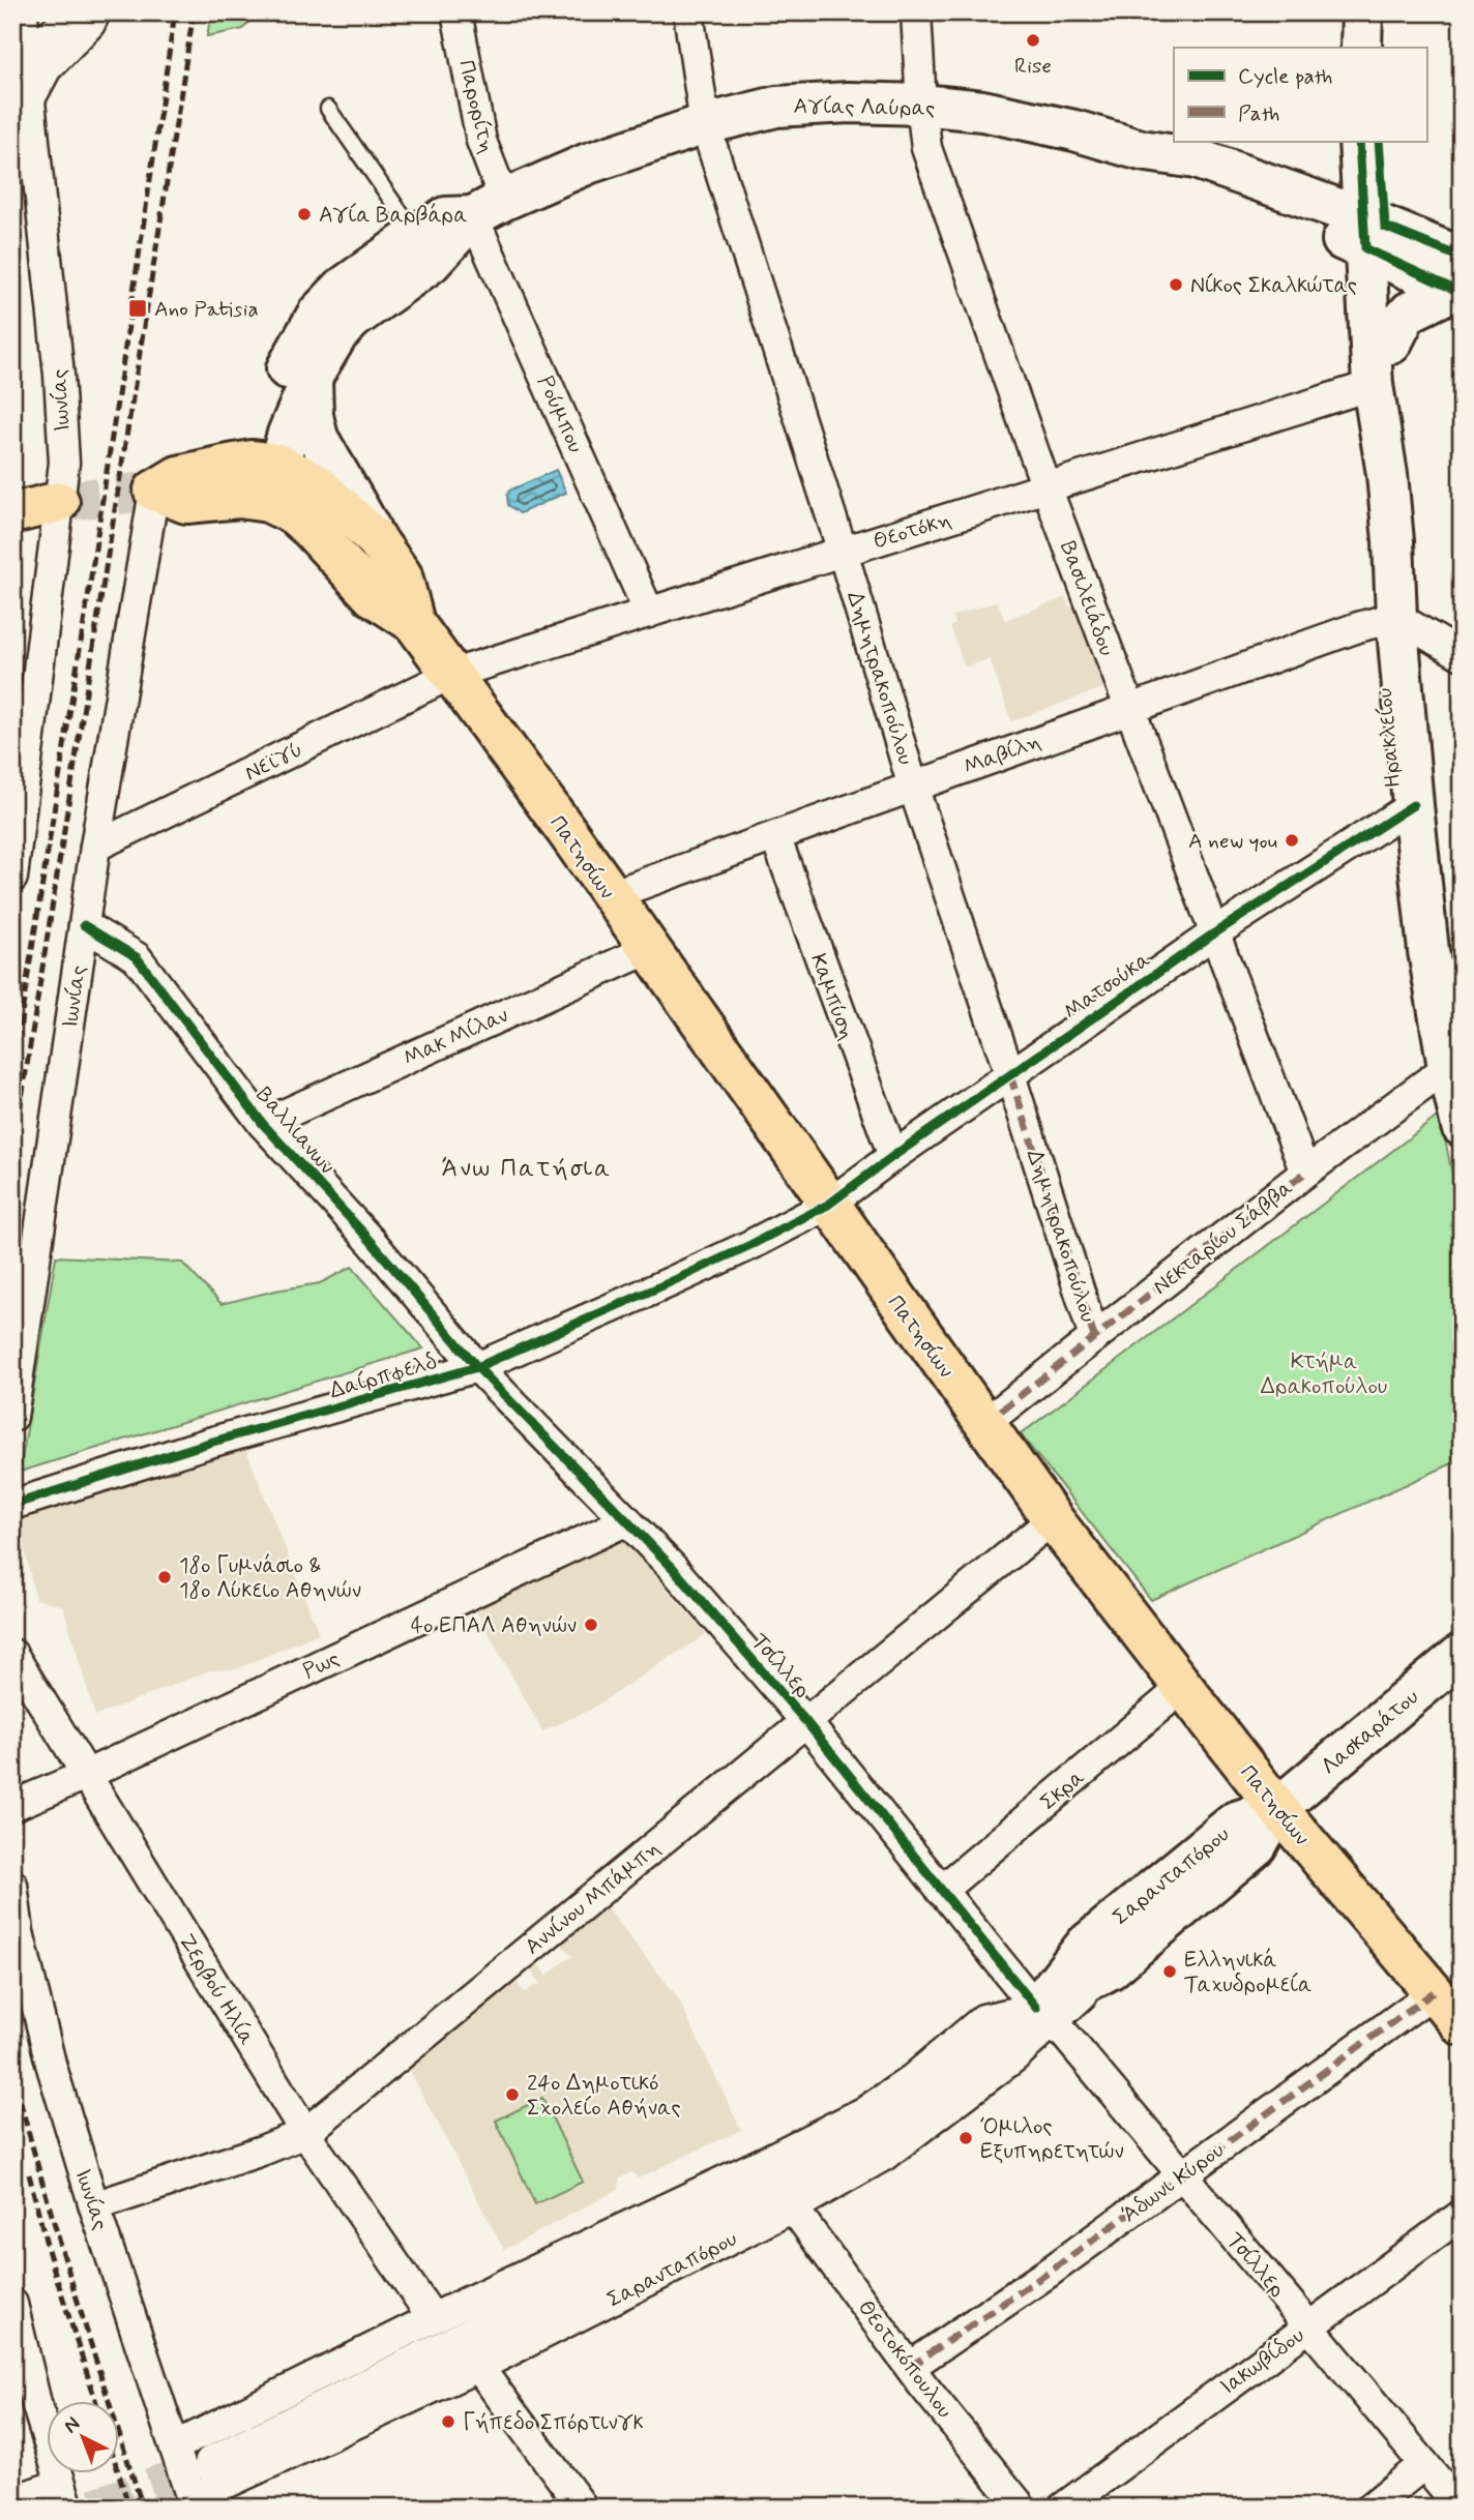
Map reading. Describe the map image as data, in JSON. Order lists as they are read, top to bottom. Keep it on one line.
{"streets":{"main road":["Πατησίων"],"street":["Παρορίτη","Αγίας Λαύρας","Ιωνίας","Ρούμπου","Θεοτόκη","Βασιλειάδου","Δημητρακοπούλου","Ηρακλείου","Μαβίλη","Νεϊγύ","Ματσούκα","Καμπύση","Μακ Μίλαν","Βαλλιανων","Νεκταρίου Σάββα","Δαίρπφελδ","Ρως","Τσίλλερ","Λασκαράτου","Σκρα","Σαρανταπόρου","Αννίνου Μπάμπη","Ζερβού Ηλία","Άδωνι Κύρου","Θεοτοκόπουλου","Ιακωβίδου"]},"crossings":[["Παρορίτη","Αγίας Λαύρας"],["Παρορίτη","Ρούμπου"],["Αγίας Λαύρας","Ρούμπου"],["Αγίας Λαύρας","Βασιλειάδου"],["Αγίας Λαύρας","Δημητρακοπούλου"],["Αγίας Λαύρας","Ηρακλείου"],["Αγίας Λαύρας","Πατησίων"],["Ιωνίας","Νεϊγύ"],["Ιωνίας","Βαλλιανων"],["Ιωνίας","Σαρανταπόρου"],["Ιωνίας","Αννίνου Μπάμπη"],["Ρούμπου","Θεοτόκη"],["Θεοτόκη","Βασιλειάδου"],["Θεοτόκη","Δημητρακοπούλου"],["Θεοτόκη","Ηρακλείου"],["Θεοτόκη","Νεϊγύ"],["Θεοτόκη","Πατησίων"],["Βασιλειάδου","Μαβίλη"],["Βασιλειάδου","Ματσούκα"],["Βασιλειάδου","Νεκταρίου Σάββα"],["Δημητρακοπούλου","Μαβίλη"],["Δημητρακοπούλου","Ματσούκα"],["Δημητρακοπούλου","Νεκταρίου Σάββα"],["Ηρακλείου","Μαβίλη"],["Ηρακλείου","Ματσούκα"],["Ηρακλείου","Νεκταρίου Σάββα"],["Μαβίλη","Πατησίων"],["Μαβίλη","Καμπύση"],["Νεϊγύ","Πατησίων"],["Πατησίων","Ματσούκα"],["Πατησίων","Μακ Μίλαν"],["Πατησίων","Δαίρπφελδ"],["Πατησίων","Λασκαράτου"],["Πατησίων","Σκρα"],["Πατησίων","Σαρανταπόρου"],["Πατησίων","Αννίνου Μπάμπη"],["Πατησίων","Άδωνι Κύρου"],["Ματσούκα","Καμπύση"],["Ματσούκα","Δαίρπφελδ"],["Μακ Μίλαν","Βαλλιανων"],["Βαλλιανων","Δαίρπφελδ"],["Βαλλιανων","Τσίλλερ"],["Δαίρπφελδ","Τσίλλερ"],["Ρως","Τσίλλερ"],["Ρως","Ζερβού Ηλία"],["Τσίλλερ","Σκρα"],["Τσίλλερ","Σαρανταπόρου"],["Τσίλλερ","Αννίνου Μπάμπη"],["Τσίλλερ","Άδωνι Κύρου"],["Τσίλλερ","Ιακωβίδου"],["Λασκαράτου","Σαρανταπόρου"],["Σαρανταπόρου","Ζερβού Ηλία"],["Σαρανταπόρου","Θεοτοκόπουλου"],["Αννίνου Μπάμπη","Ζερβού Ηλία"],["Άδωνι Κύρου","Θεοτοκόπουλου"]],"districts":["Άνω Πατήσια"],"parks":["Κτήμα Δρακοπούλου"],"places":{"other":["Rise","Αγία Βαρβάρα","Νίκος Σκαλκώτας","A new you","18ο Γυμνάσιο & 18ο Λύκειο Αθηνών","4ο ΕΠΑΛ Αθηνών","Ελληνικά Ταχυδρομεία","24ο Δημοτικό Σχολείο Αθήνας","Όμιλος Εξυπηρετητών","Γήπεδο Σπόρτινγκ"],"transit":["Ano Patisia"]},"legend":["Cycle path","Path"],"north":"top left"}
